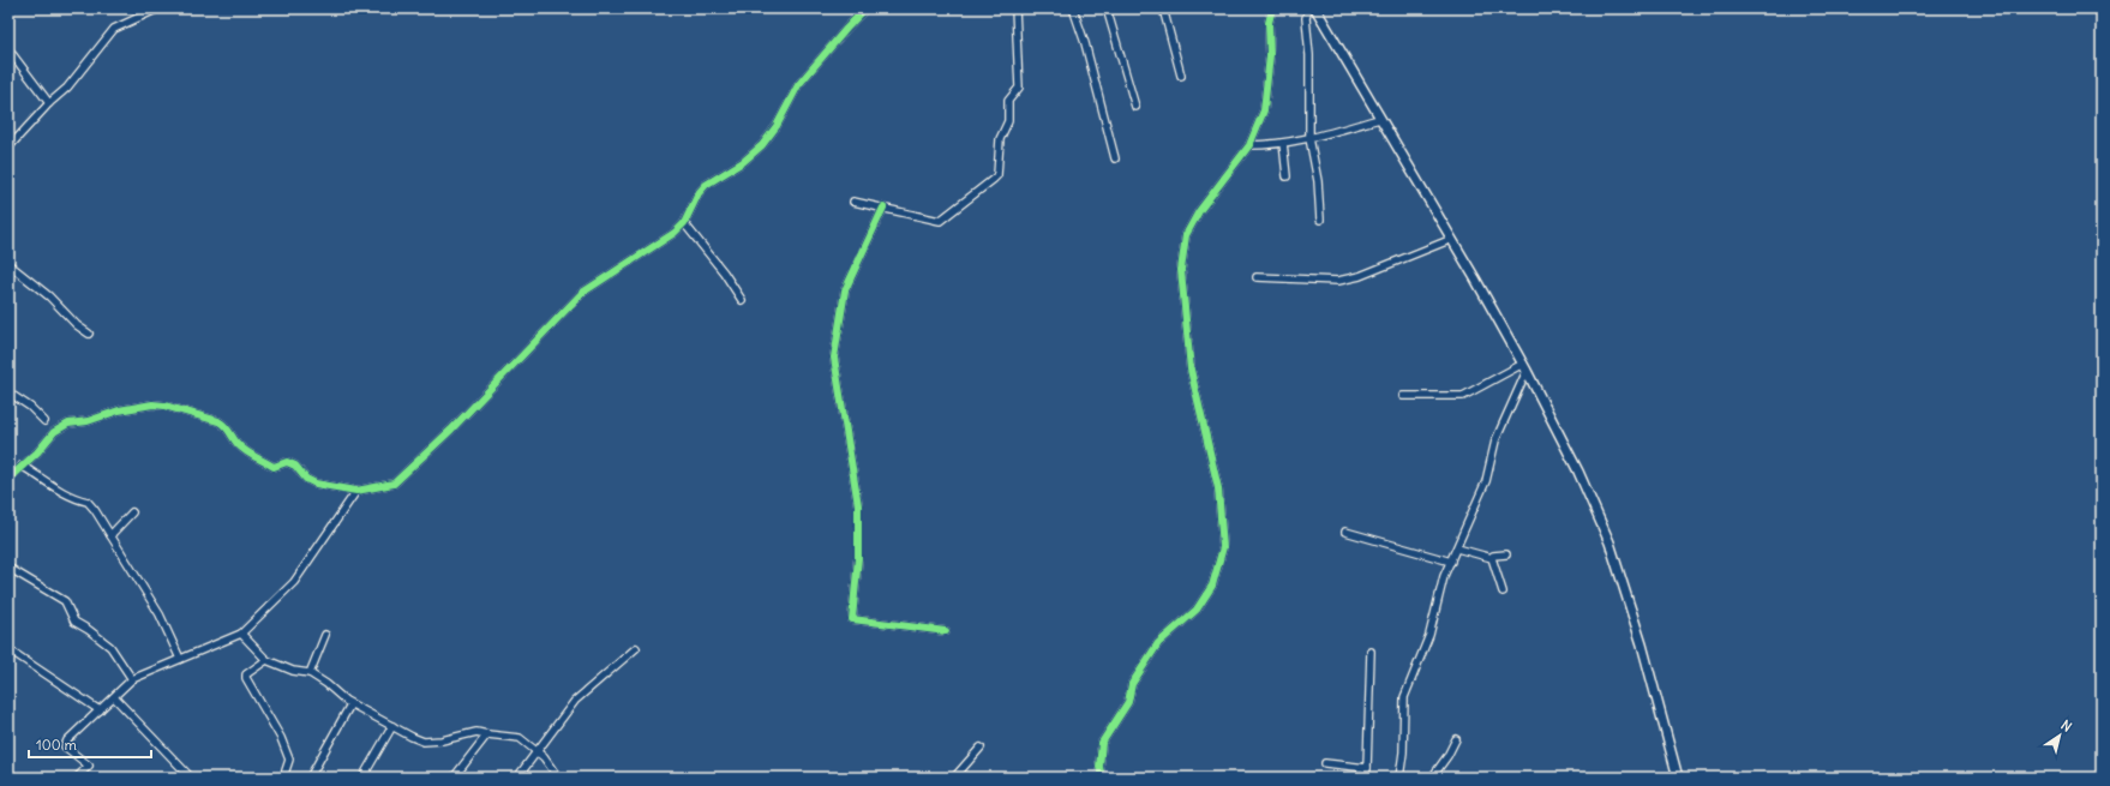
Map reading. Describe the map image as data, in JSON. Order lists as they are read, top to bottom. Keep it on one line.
{"scale_bar":"100 m","north":"top right"}
